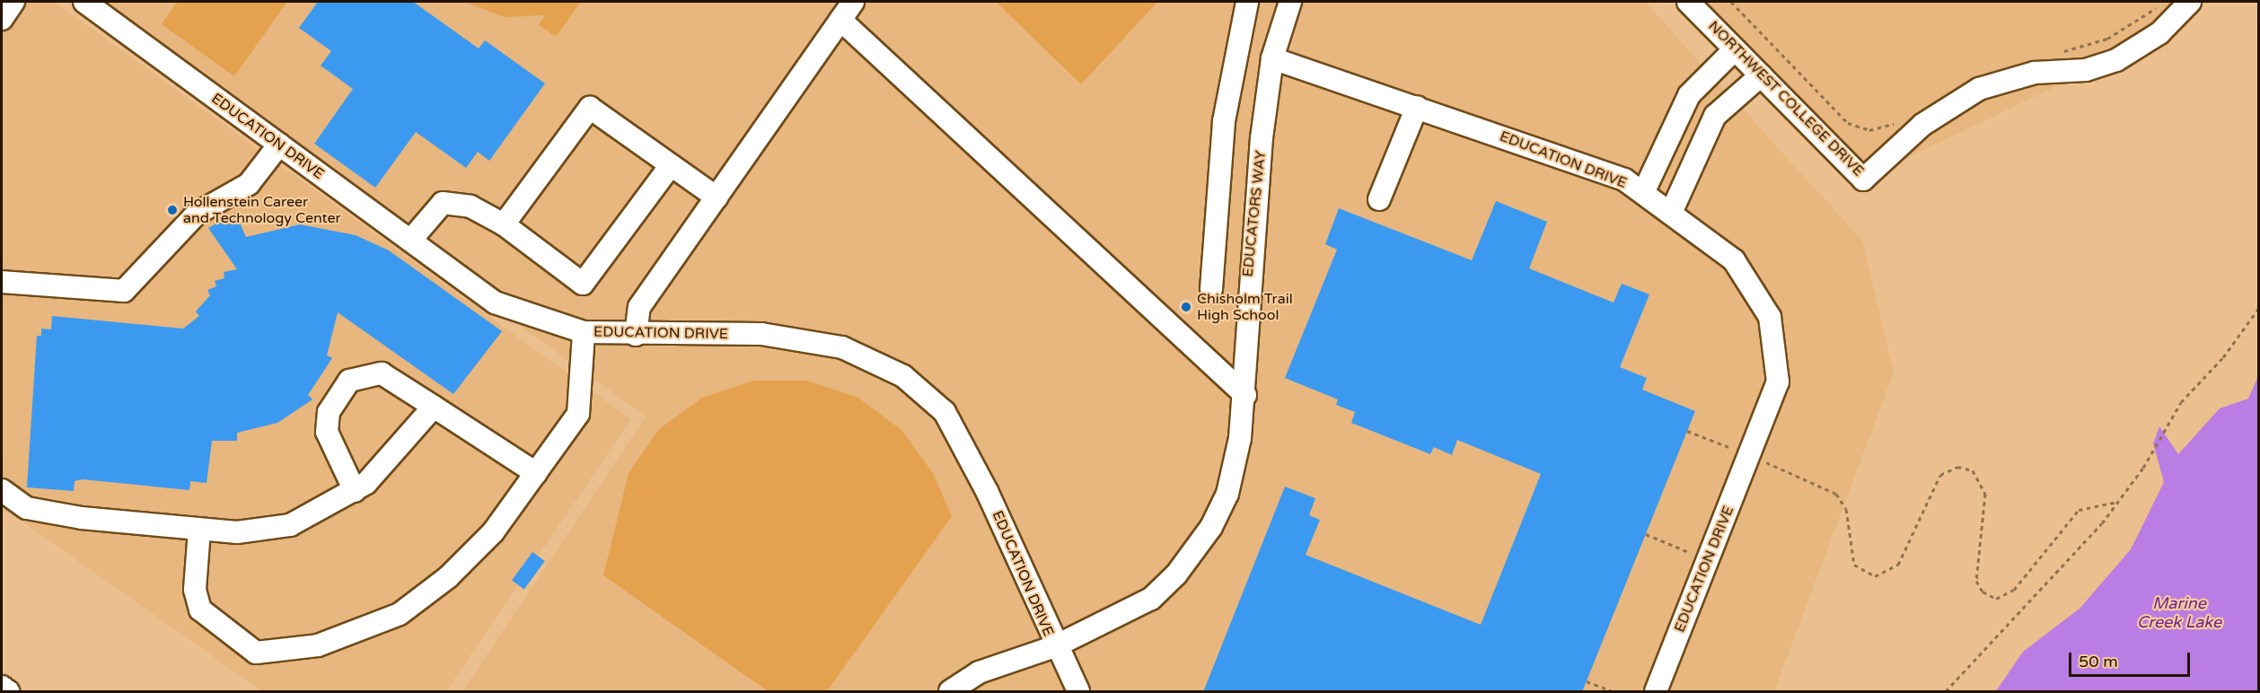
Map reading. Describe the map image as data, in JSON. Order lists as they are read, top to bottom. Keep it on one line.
{"streets":{"street":["NORTHWEST COLLEGE DRIVE","EDUCATION DRIVE","EDUCATORS WAY"]},"crossings":[["EDUCATION DRIVE","EDUCATORS WAY"]],"water":["Marine Creek Lake"],"places":["Hollenstein Career and Technology Center","Chisholm Trail High School"],"scale_bar":"50 m"}
